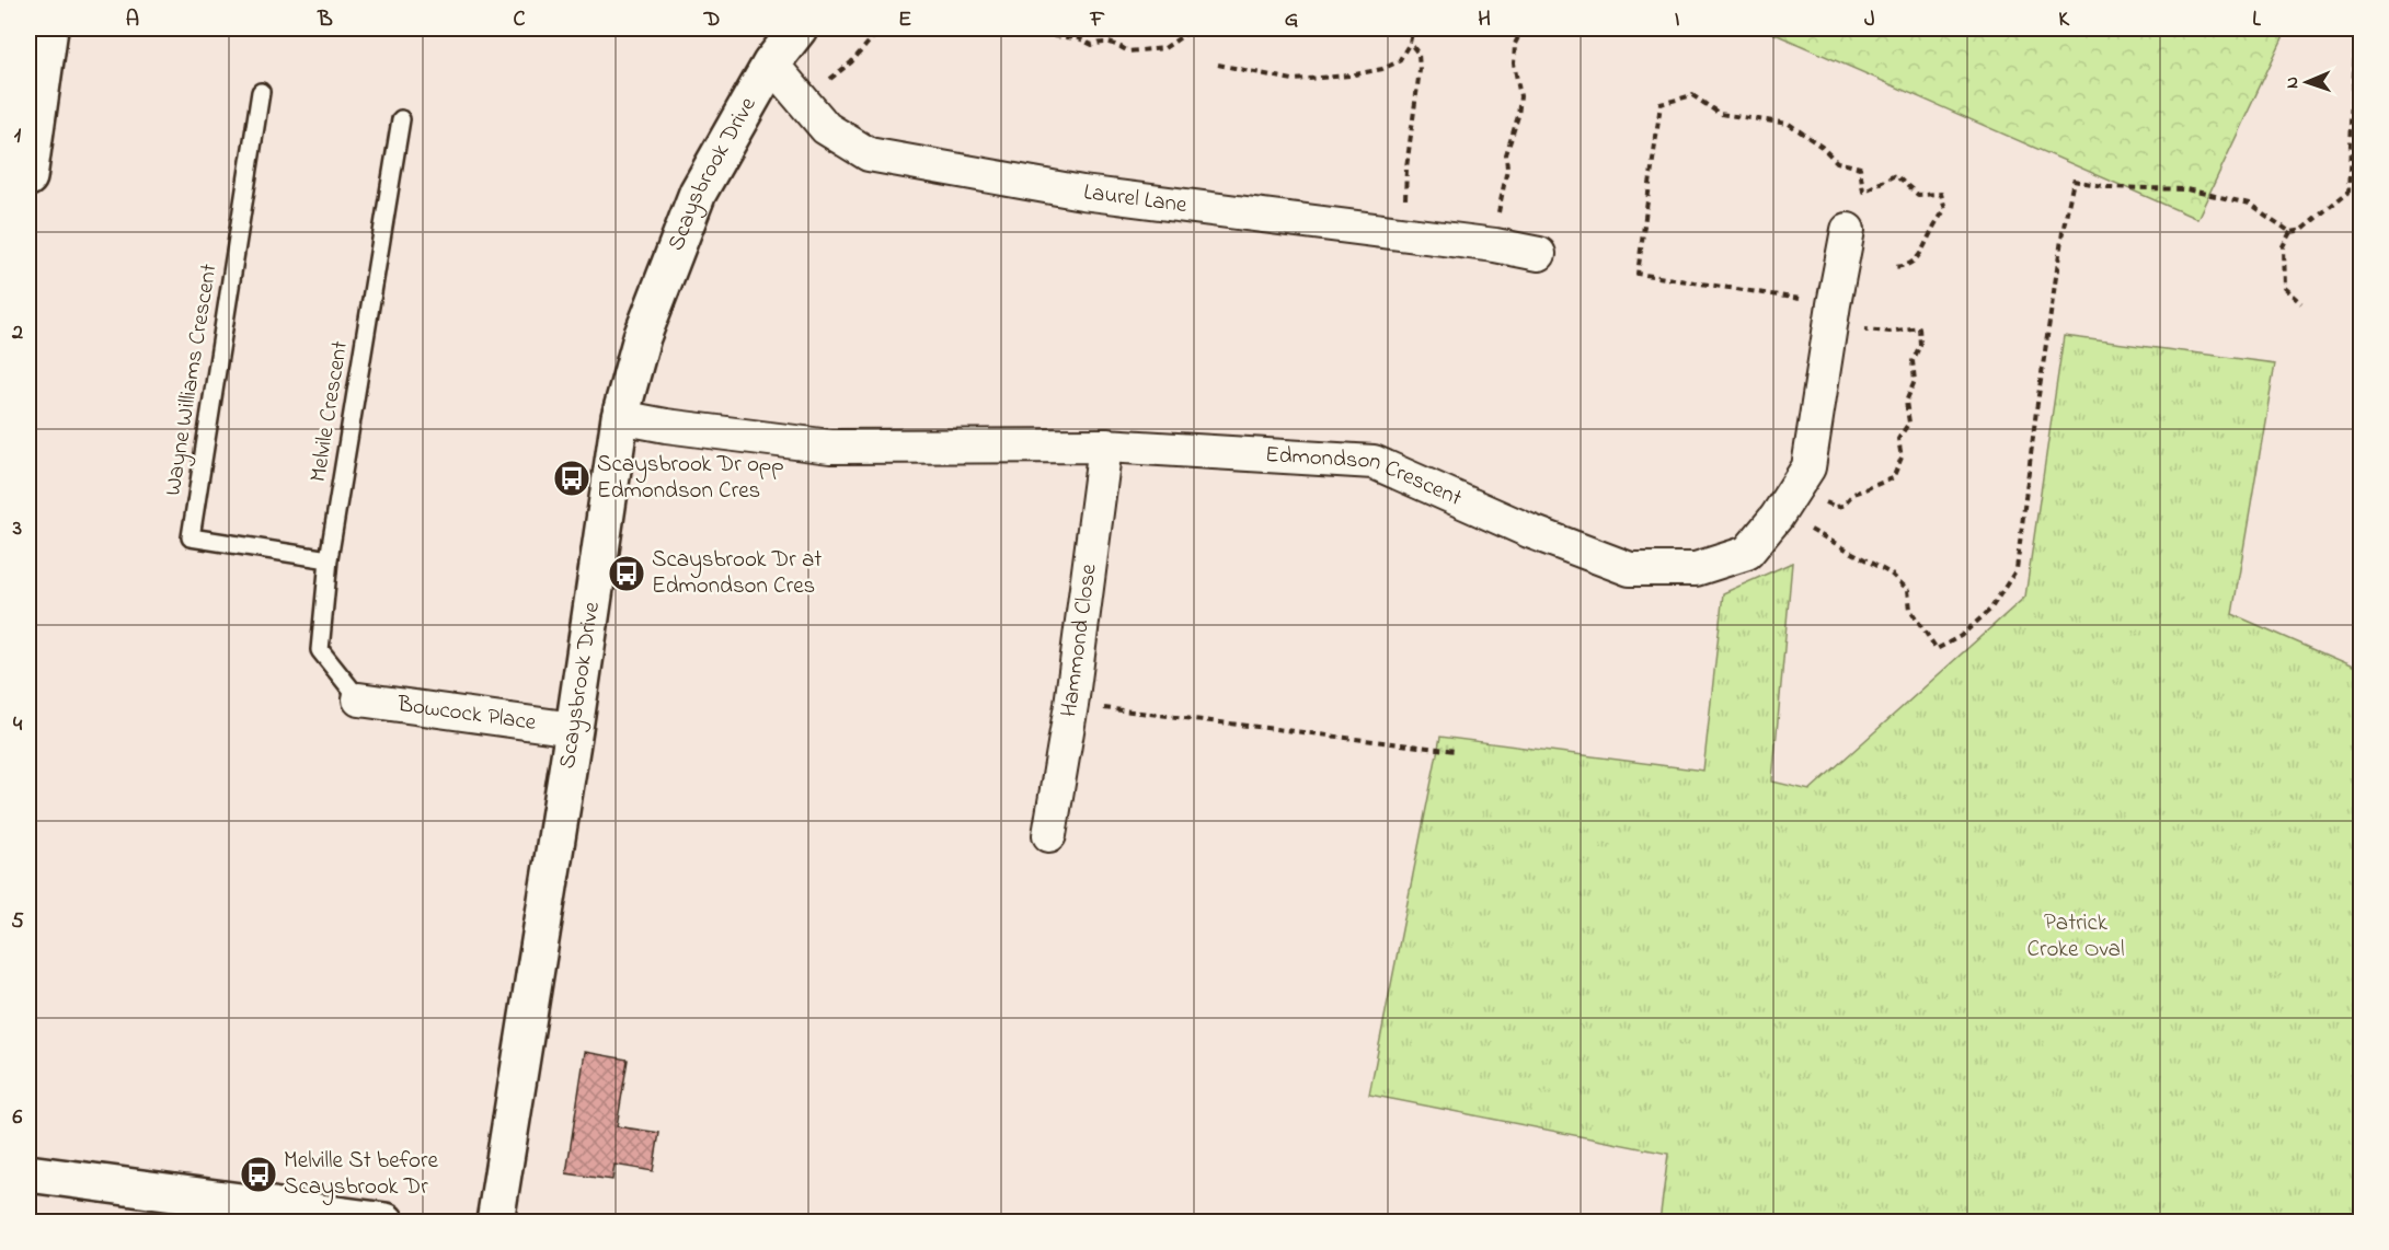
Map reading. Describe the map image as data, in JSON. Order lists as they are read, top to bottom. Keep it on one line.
{"streets":{"street":["Scaysbrook Drive","Laurel Lane","Edmondson Crescent","Hammond Close","Bowcock Place"],"lane":["Wayne Williams Crescent","Melvile Crescent"]},"crossings":[["Scaysbrook Drive","Laurel Lane"],["Scaysbrook Drive","Edmondson Crescent"],["Scaysbrook Drive","Bowcock Place"],["Wayne Williams Crescent","Melvile Crescent"],["Melvile Crescent","Bowcock Place"],["Edmondson Crescent","Hammond Close"]],"parks":["Patrick Croke Oval"],"places":{"bus stop":["Scaysbrook Dr opp Edmondson Cres","Scaysbrook Dr at Edmondson Cres","Melville St before Scaysbrook Dr"]},"north":"left","grid":{"columns":["A","B","C","D","E","F","G","H","I","J","K","L"],"rows":["1","2","3","4","5","6"]}}
